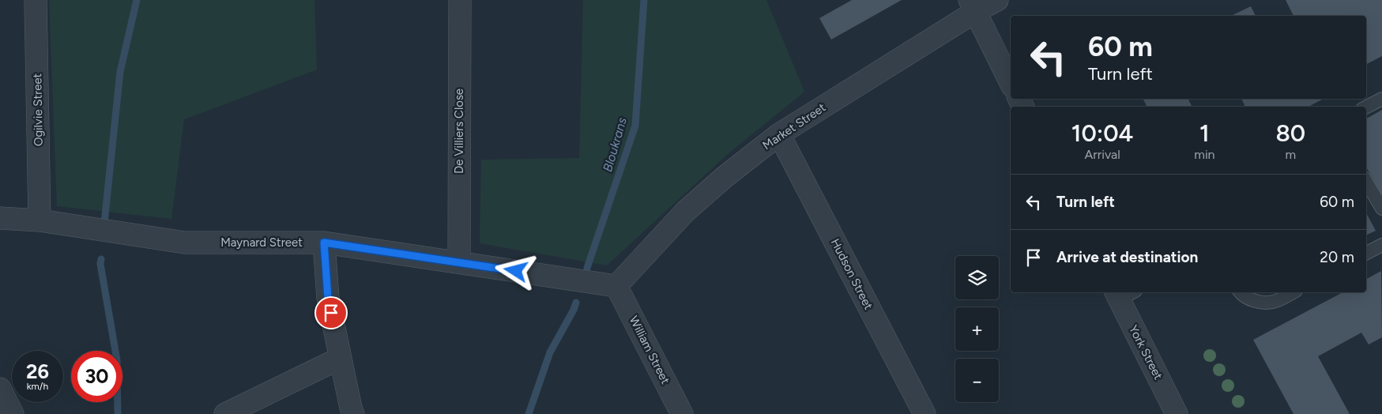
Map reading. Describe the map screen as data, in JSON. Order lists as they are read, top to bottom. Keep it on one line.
{"streets":{"street":["Ogilvie Street","Market Street","De Villiers Close","Maynard Street","Hudson Street","William Street","York Street"]},"crossings":[["Ogilvie Street","Maynard Street"],["Market Street","Maynard Street"],["Market Street","Hudson Street"],["Market Street","William Street"],["De Villiers Close","Maynard Street"],["Maynard Street","William Street"]],"water":["Bloukrans"],"page":{"turn":["60 m","Turn left"],"eta":["10:04","Arrival","1","min","80","m"],"list":[{"name":"Turn left","value":"60 m"},{"name":"Arrive at destination","value":"20 m"}],"map_buttons":["+","−"],"speed":"26 km/h","limit":"30"}}
